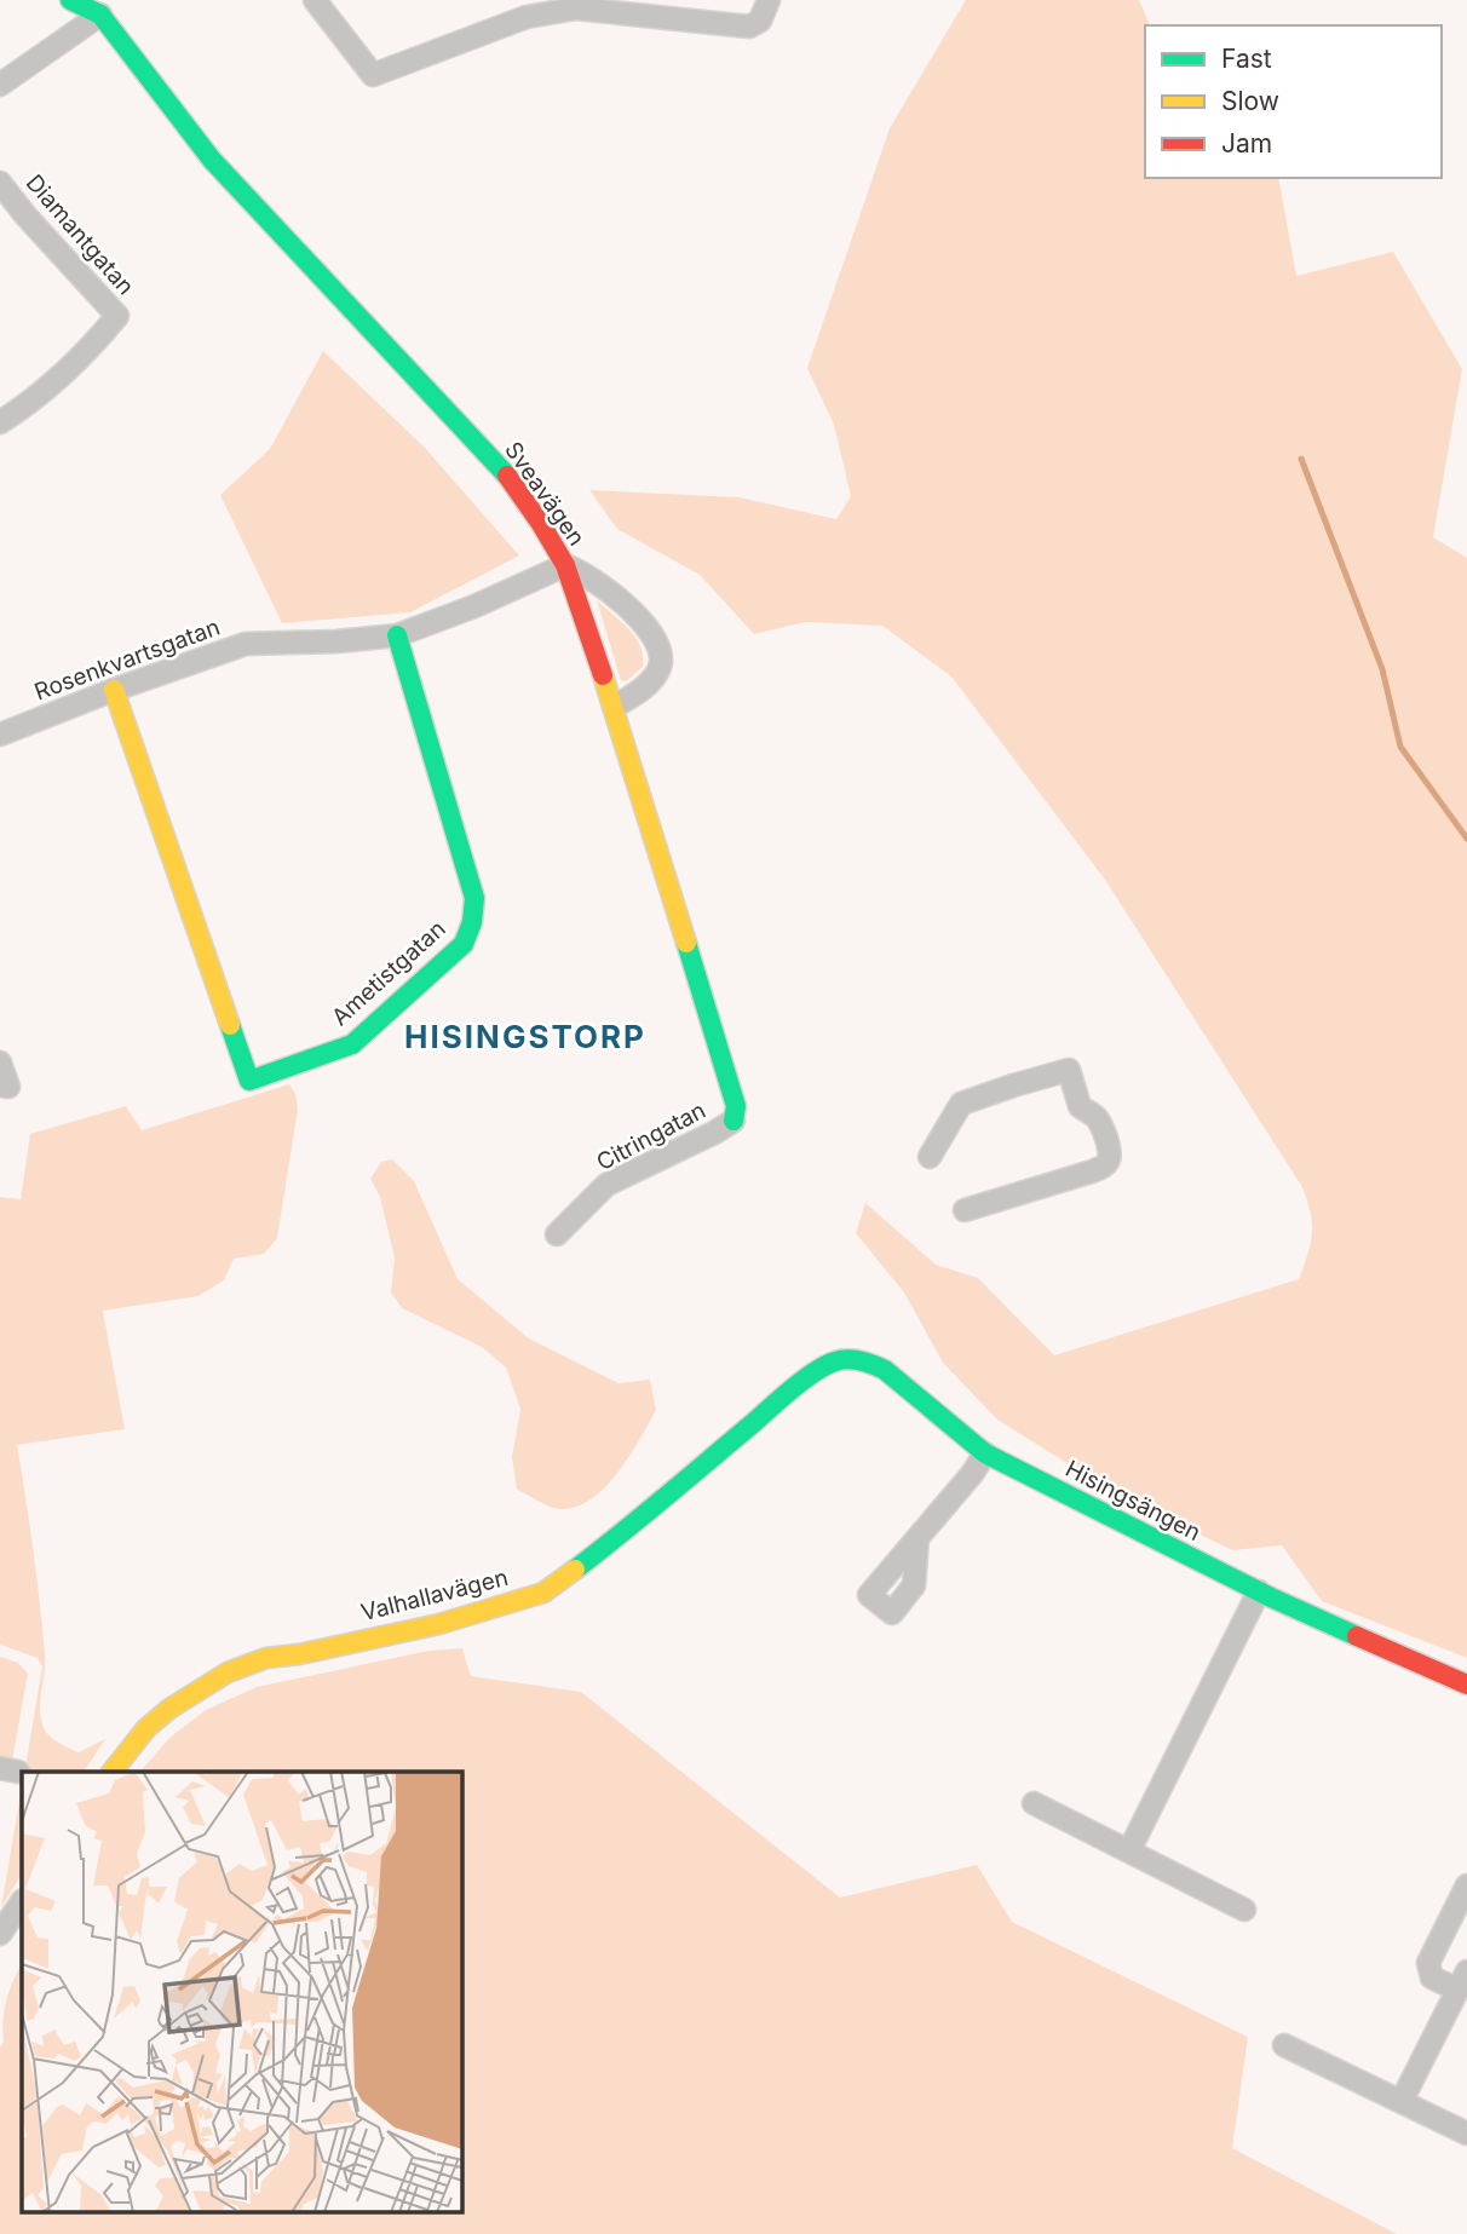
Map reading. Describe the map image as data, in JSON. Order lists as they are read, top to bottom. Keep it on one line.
{"streets":{"street":["Diamantgatan","Sveavägen","Rosenkvartsgatan","Ametistgatan","Citringatan","Hisingsängen","Valhallavägen"]},"crossings":[["Sveavägen","Rosenkvartsgatan"],["Sveavägen","Citringatan"],["Rosenkvartsgatan","Ametistgatan"],["Hisingsängen","Valhallavägen"]],"districts":["HISINGSTORP"],"legend":["Fast","Slow","Jam"]}
